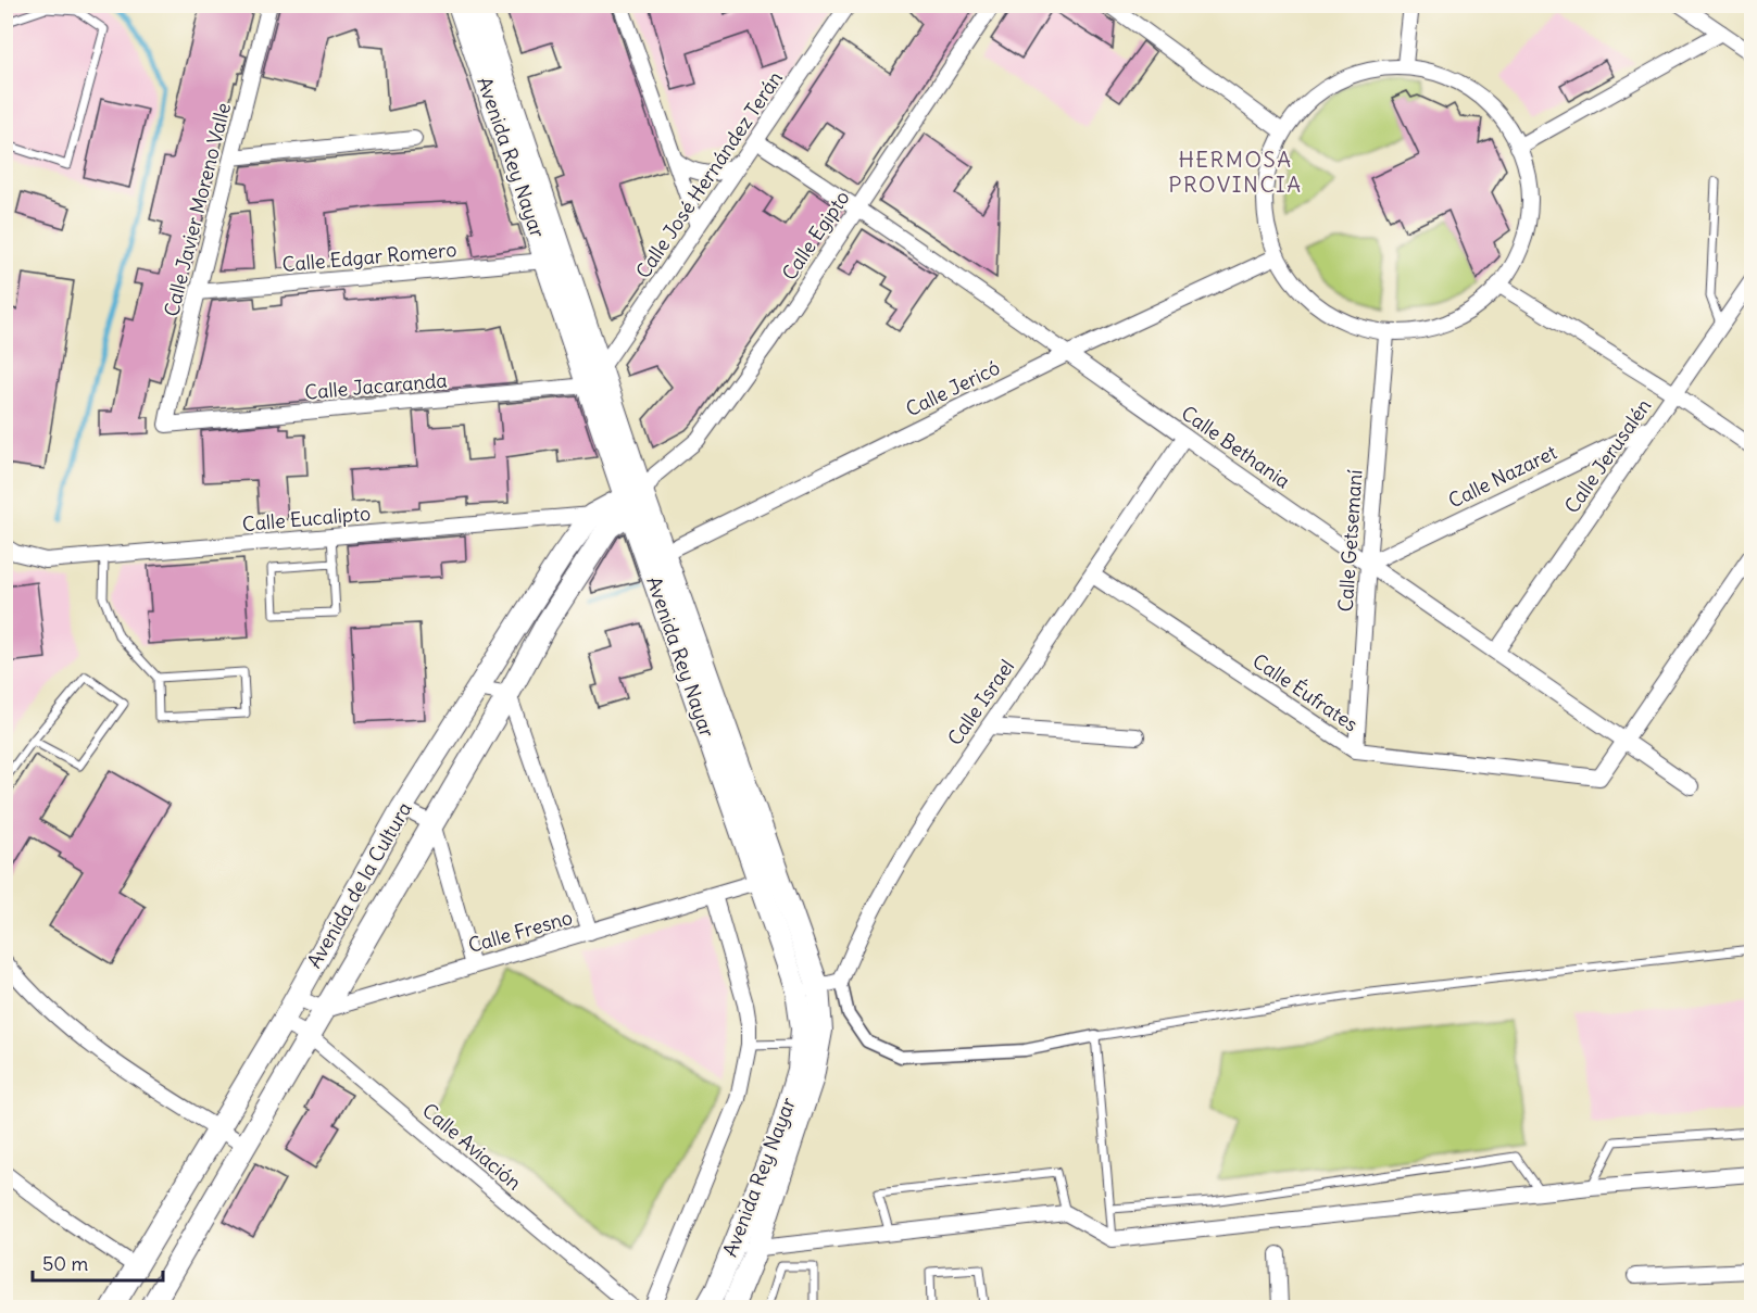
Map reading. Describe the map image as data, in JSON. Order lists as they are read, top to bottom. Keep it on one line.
{"streets":{"main road":["Avenida Rey Nayar","Avenida de la Cultura"],"street":["Calle José Hernández Terán","Calle Javier Moreno Valle","Calle Egipto","Calle Edgar Romero","Calle Jacaranda","Calle Jericó","Calle Bethania","Calle Jerusalén","Calle Nazaret","Calle Eucalipto","Calle Getsemaní","Calle Éufrates","Calle Israel","Calle Fresno","Calle Aviación"]},"crossings":[["Avenida Rey Nayar","Calle José Hernández Terán"],["Avenida Rey Nayar","Calle Egipto"],["Avenida Rey Nayar","Calle Edgar Romero"],["Avenida Rey Nayar","Calle Jacaranda"],["Avenida Rey Nayar","Calle Jericó"],["Avenida Rey Nayar","Avenida de la Cultura"],["Avenida Rey Nayar","Calle Fresno"],["Calle José Hernández Terán","Calle Bethania"],["Calle Javier Moreno Valle","Calle Edgar Romero"],["Calle Javier Moreno Valle","Calle Jacaranda"],["Calle Egipto","Calle Bethania"],["Calle Egipto","Avenida de la Cultura"],["Calle Jericó","Calle Bethania"],["Calle Bethania","Calle Jerusalén"],["Calle Bethania","Calle Nazaret"],["Calle Bethania","Calle Getsemaní"],["Calle Bethania","Calle Éufrates"],["Calle Bethania","Calle Israel"],["Calle Jerusalén","Calle Nazaret"],["Calle Nazaret","Calle Getsemaní"],["Calle Eucalipto","Avenida de la Cultura"],["Calle Getsemaní","Calle Éufrates"],["Calle Éufrates","Calle Israel"],["Avenida de la Cultura","Calle Fresno"],["Avenida de la Cultura","Calle Aviación"]],"districts":["HERMOSA PROVINCIA"],"scale_bar":"50 m"}
